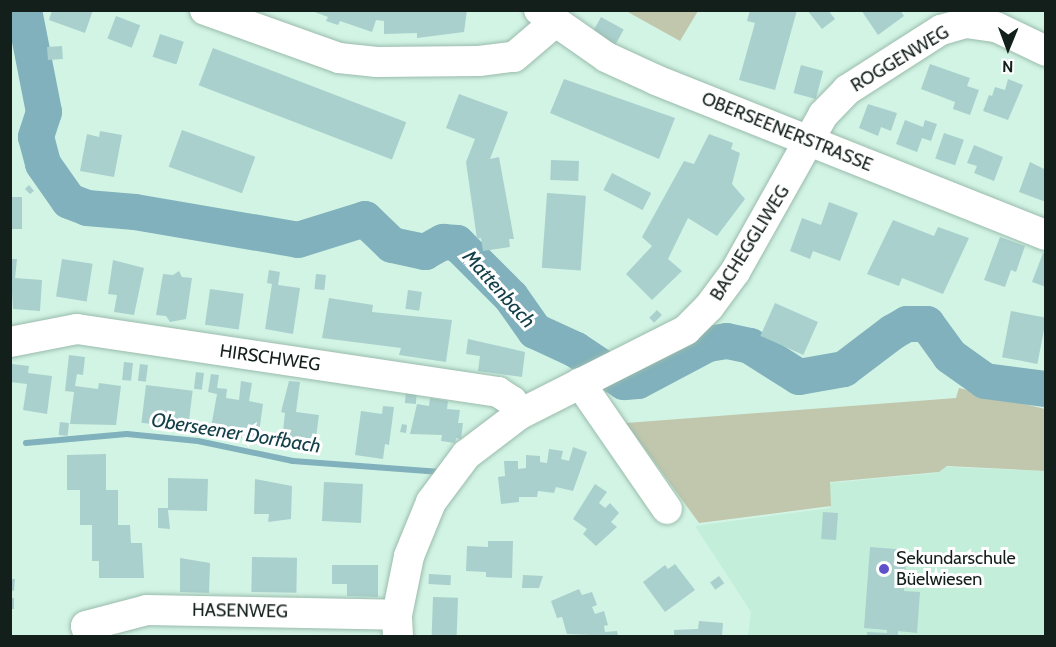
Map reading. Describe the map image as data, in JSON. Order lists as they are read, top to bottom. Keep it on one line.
{"streets":{"street":["ROGGENWEG","OBERSEENERSTRASSE","BACHEGGLIWEG","HIRSCHWEG","HASENWEG"]},"crossings":[["ROGGENWEG","OBERSEENERSTRASSE"],["ROGGENWEG","BACHEGGLIWEG"],["OBERSEENERSTRASSE","BACHEGGLIWEG"],["BACHEGGLIWEG","HIRSCHWEG"],["BACHEGGLIWEG","HASENWEG"]],"water":["Mattenbach","Oberseener Dorfbach"],"places":["Sekundarschule Büelwiesen"],"north":"bottom"}
